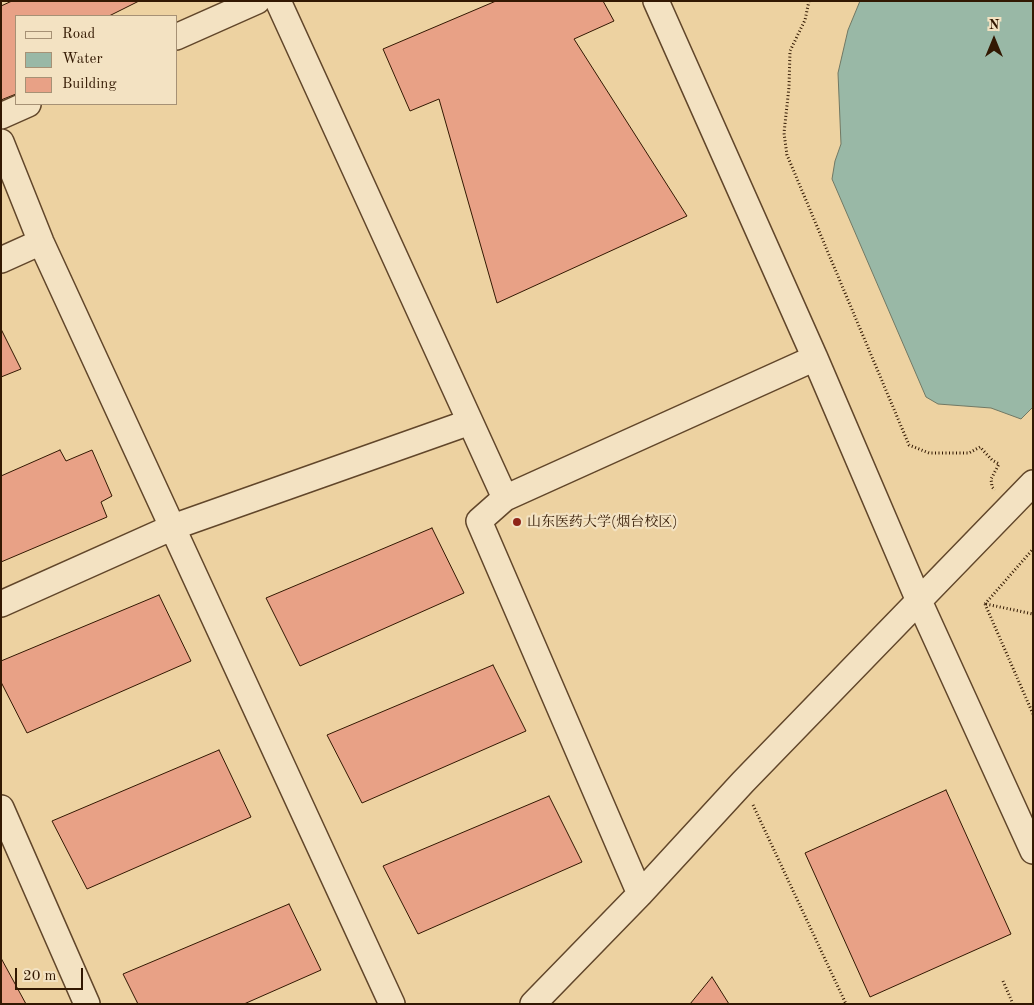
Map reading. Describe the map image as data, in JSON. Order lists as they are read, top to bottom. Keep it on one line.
{"places":["山东医药大学(烟台校区)"],"legend":["Road","Water","Building"],"scale_bar":"20 m","north":"top"}
